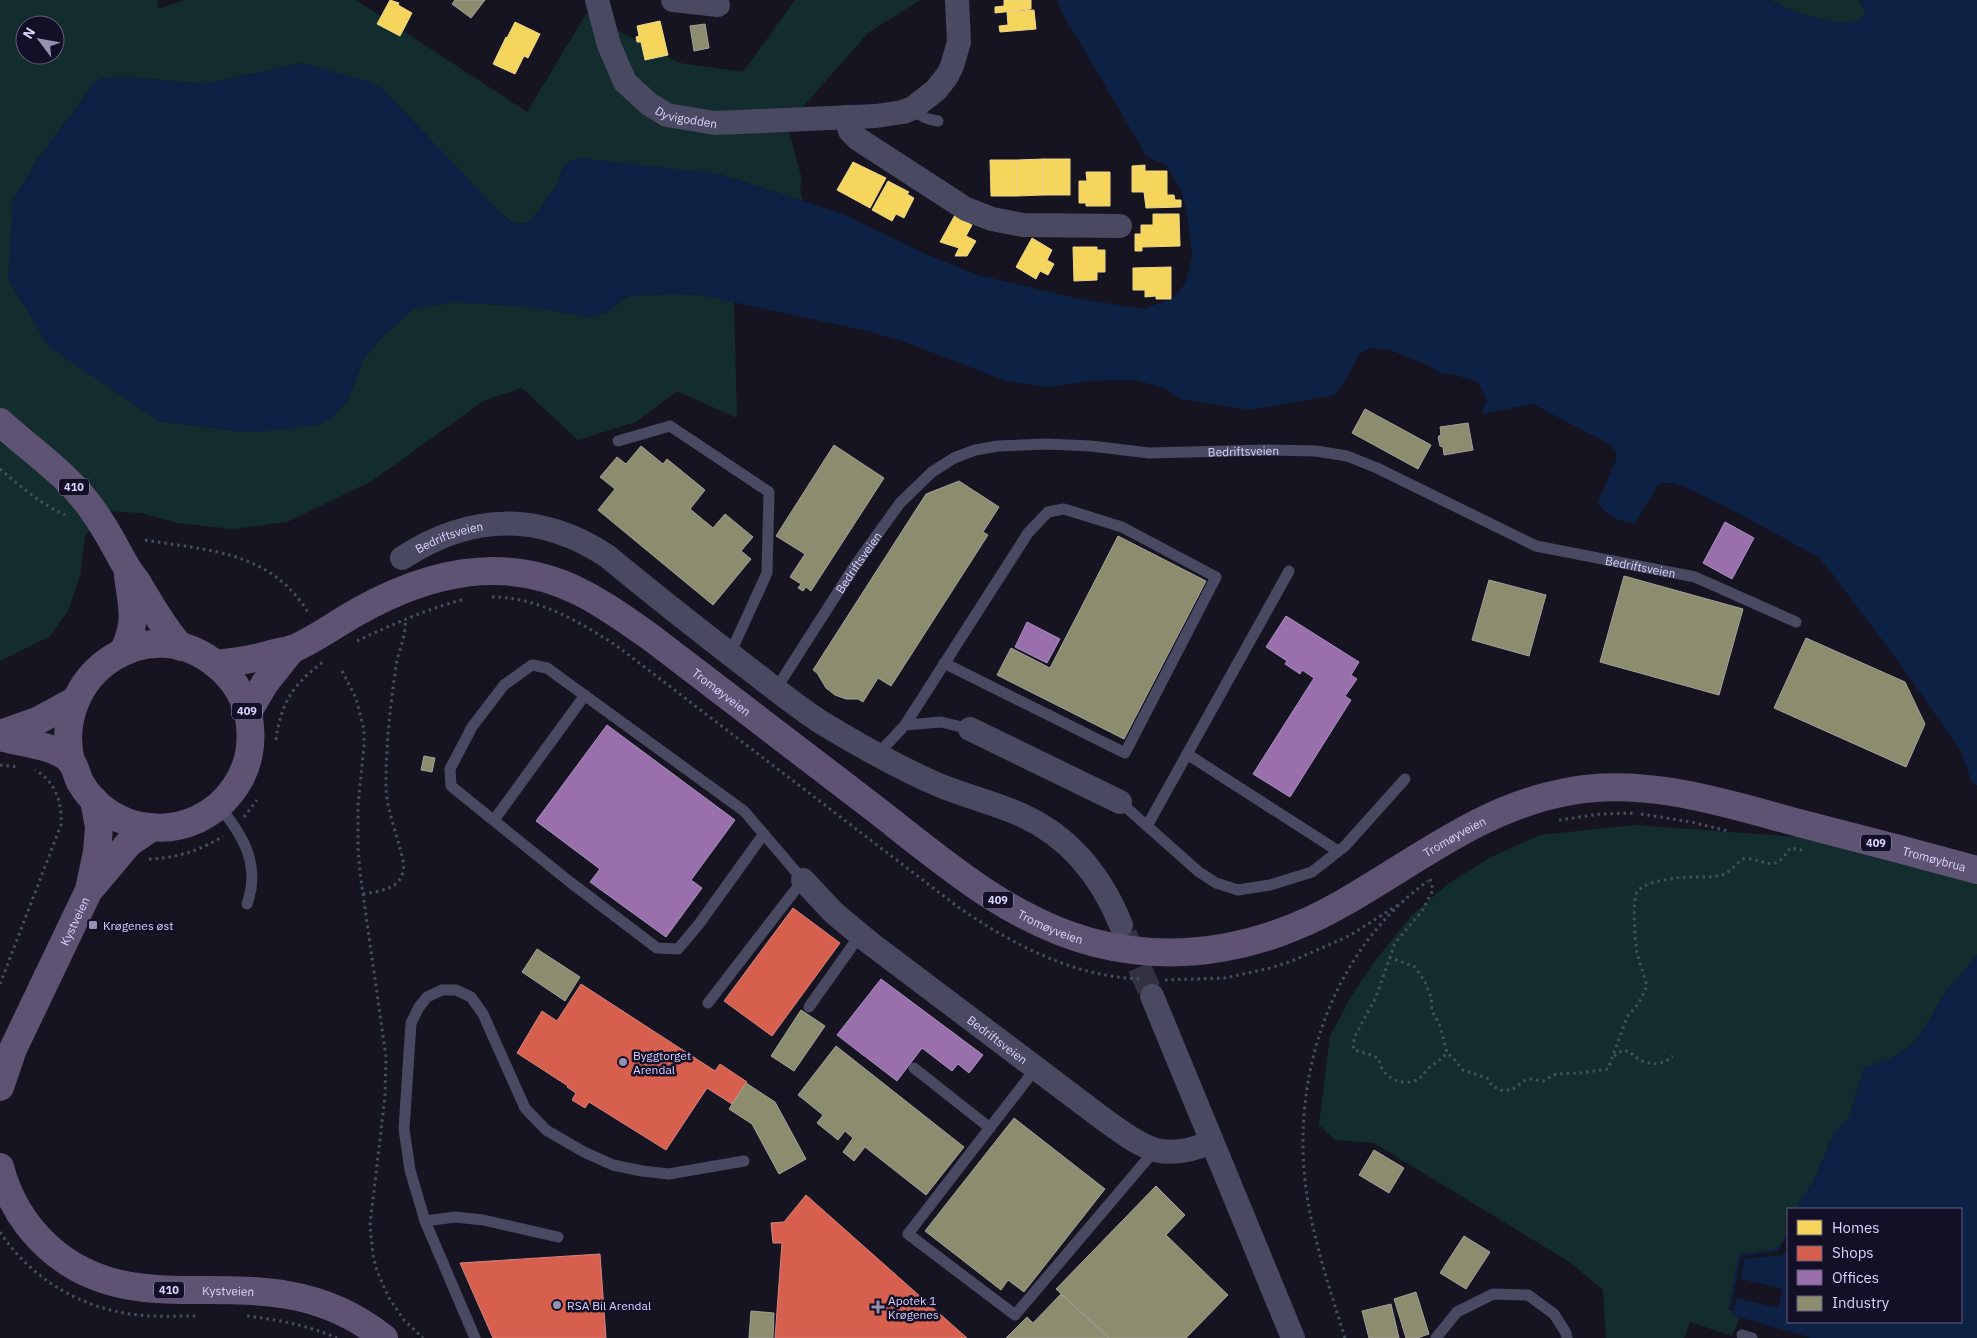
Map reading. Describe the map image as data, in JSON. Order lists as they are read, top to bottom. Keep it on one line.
{"streets":{"main road":["410","Tromøyveien","409","Tromøybrua","Kystveien"],"street":["Dyvigodden","Bedriftsveien"]},"crossings":[["410","409"],["Tromøyveien","409"],["Tromøyveien","Tromøybrua"],["409","Kystveien"]],"places":{"transit":["Krøgenes øst"],"other":["Byggtorget Arendal","RSA Bil Arendal"],"health":["Apotek 1 Krøgenes"]},"legend":["Homes","Shops","Offices","Industry"],"north":"top left"}
